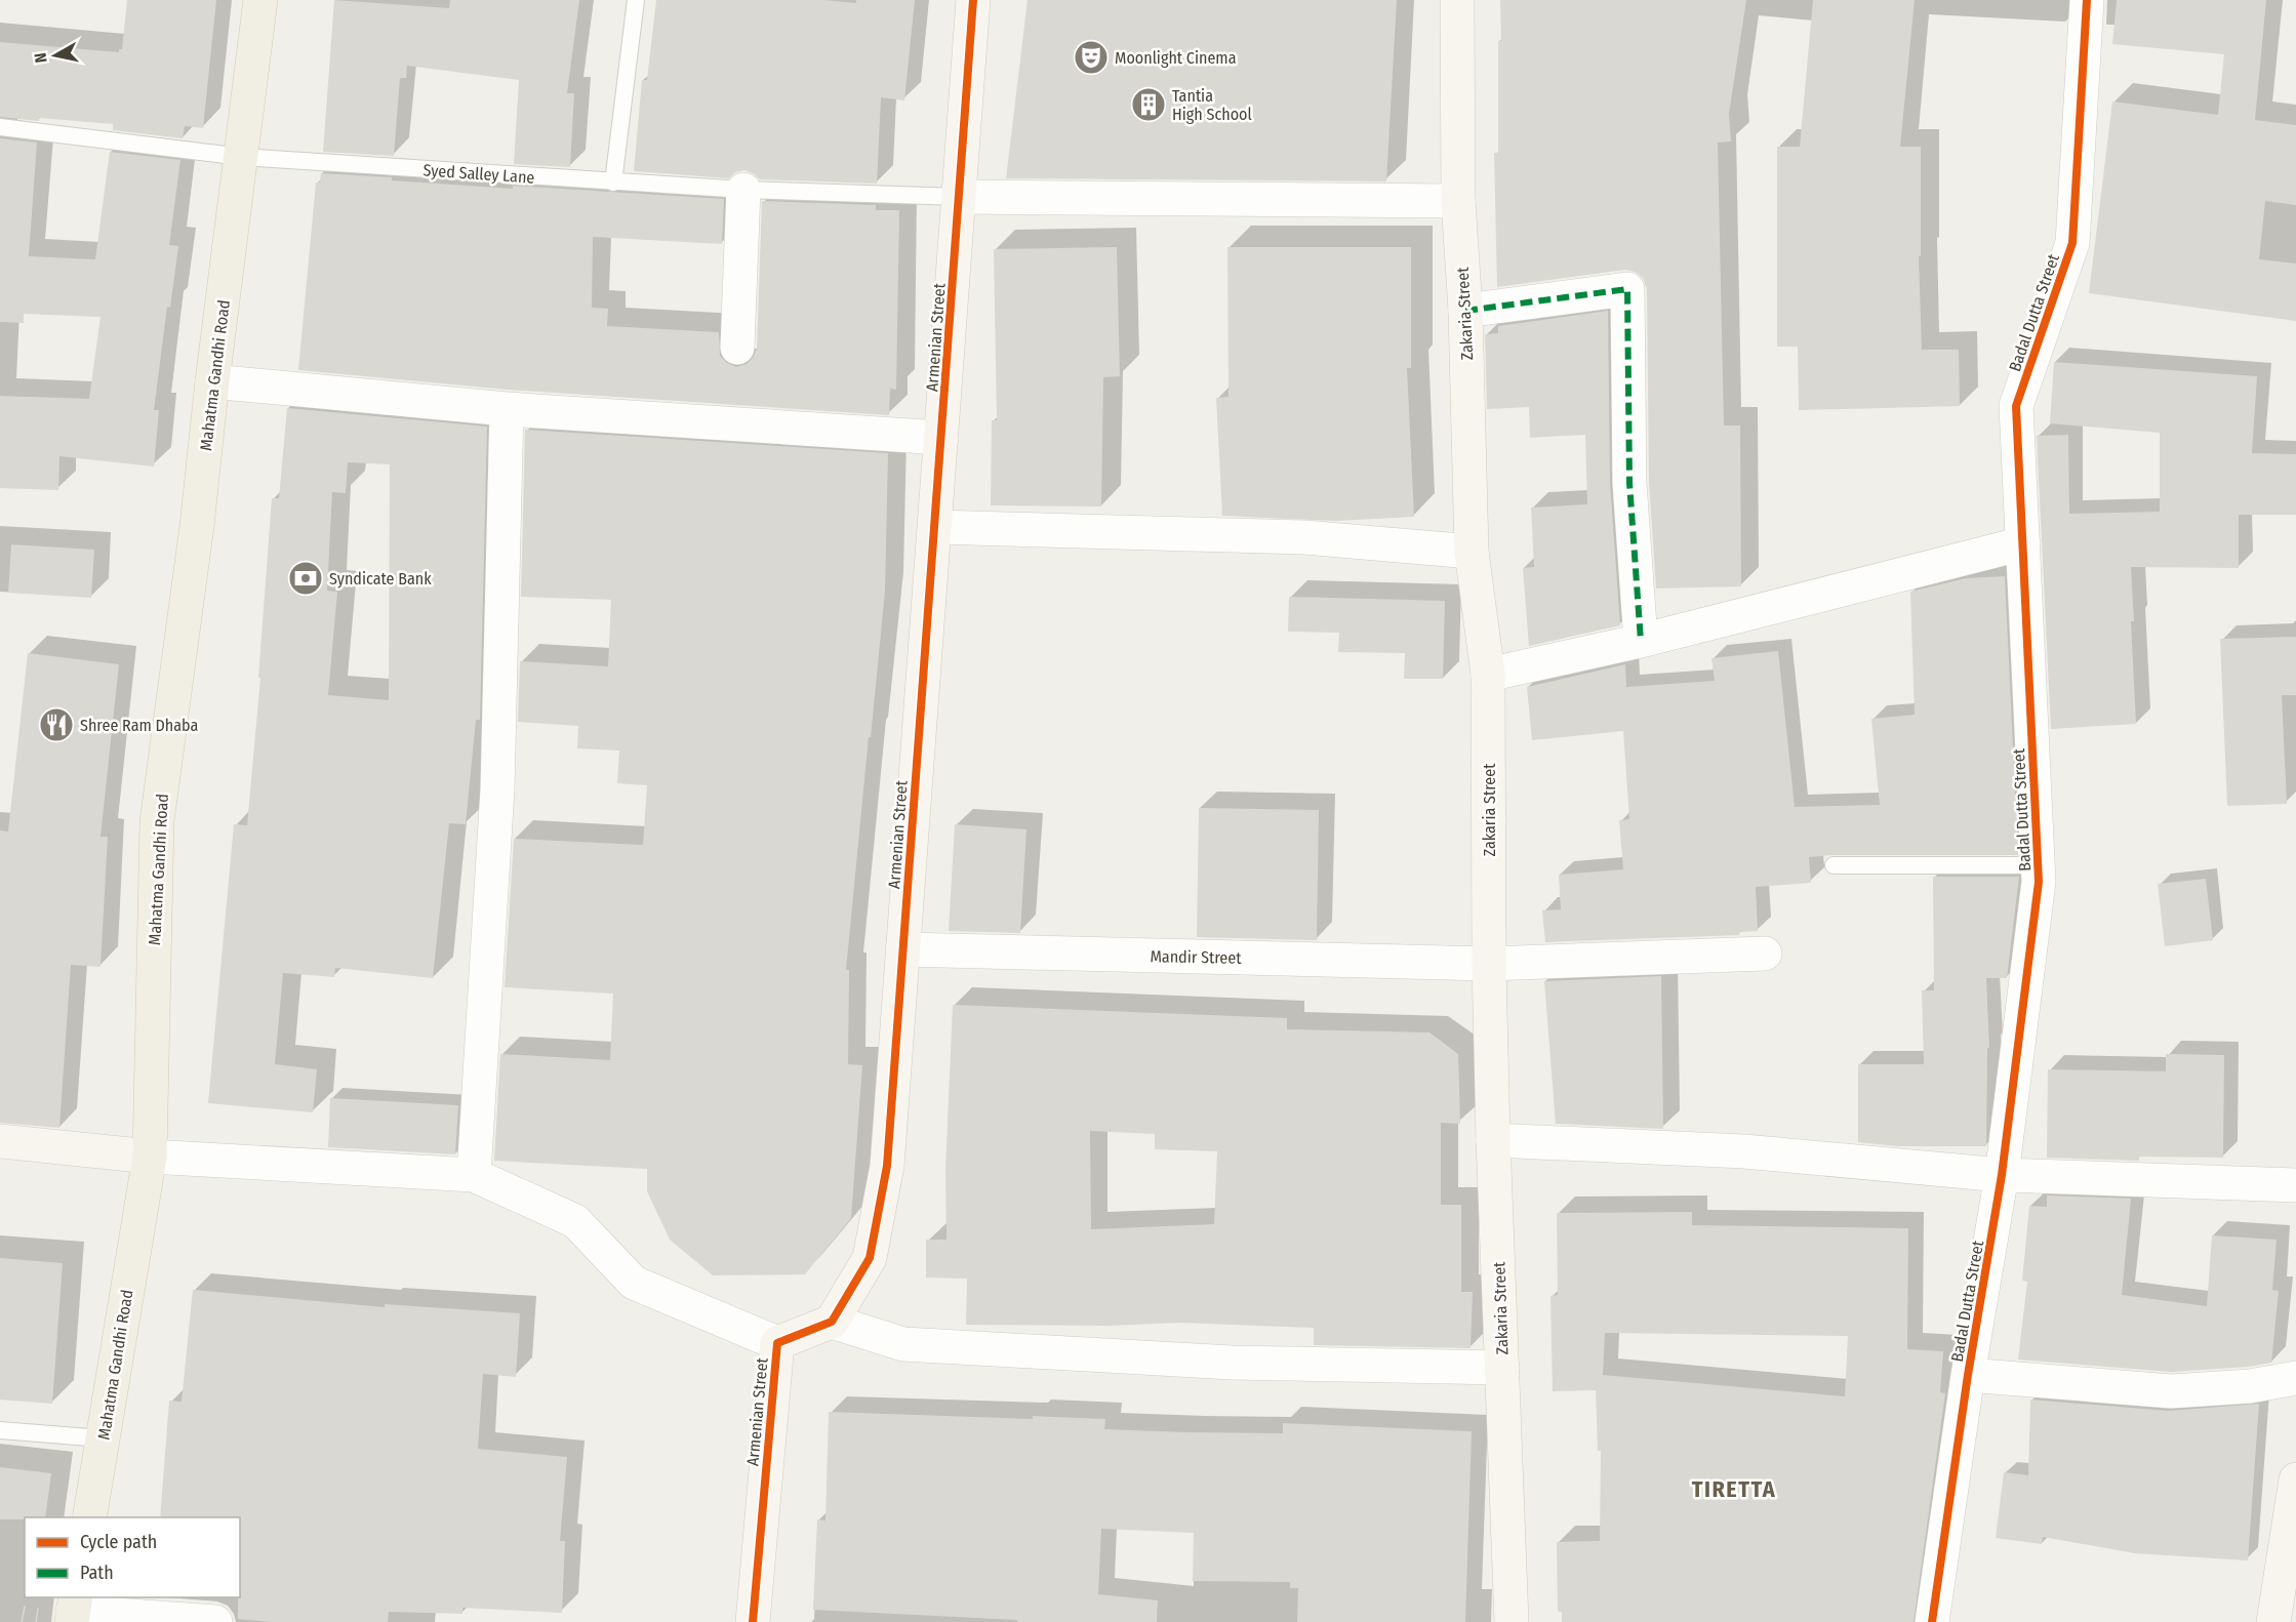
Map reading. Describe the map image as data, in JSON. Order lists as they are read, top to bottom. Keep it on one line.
{"streets":{"main road":["Mahatma Gandhi Road"],"street":["Badal Dutta Street","Zakaria Street","Armenian Street","Mandir Street"],"lane":["Syed Salley Lane"]},"crossings":[["Syed Salley Lane","Armenian Street"],["Syed Salley Lane","Mahatma Gandhi Road"],["Zakaria Street","Mandir Street"],["Armenian Street","Mandir Street"]],"districts":["TIRETTA"],"places":{"theatre":["Moonlight Cinema"],"building":["Tantia High School"],"bank":["Syndicate Bank"],"restaurant":["Shree Ram Dhaba"]},"legend":["Cycle path","Path"],"north":"left"}
